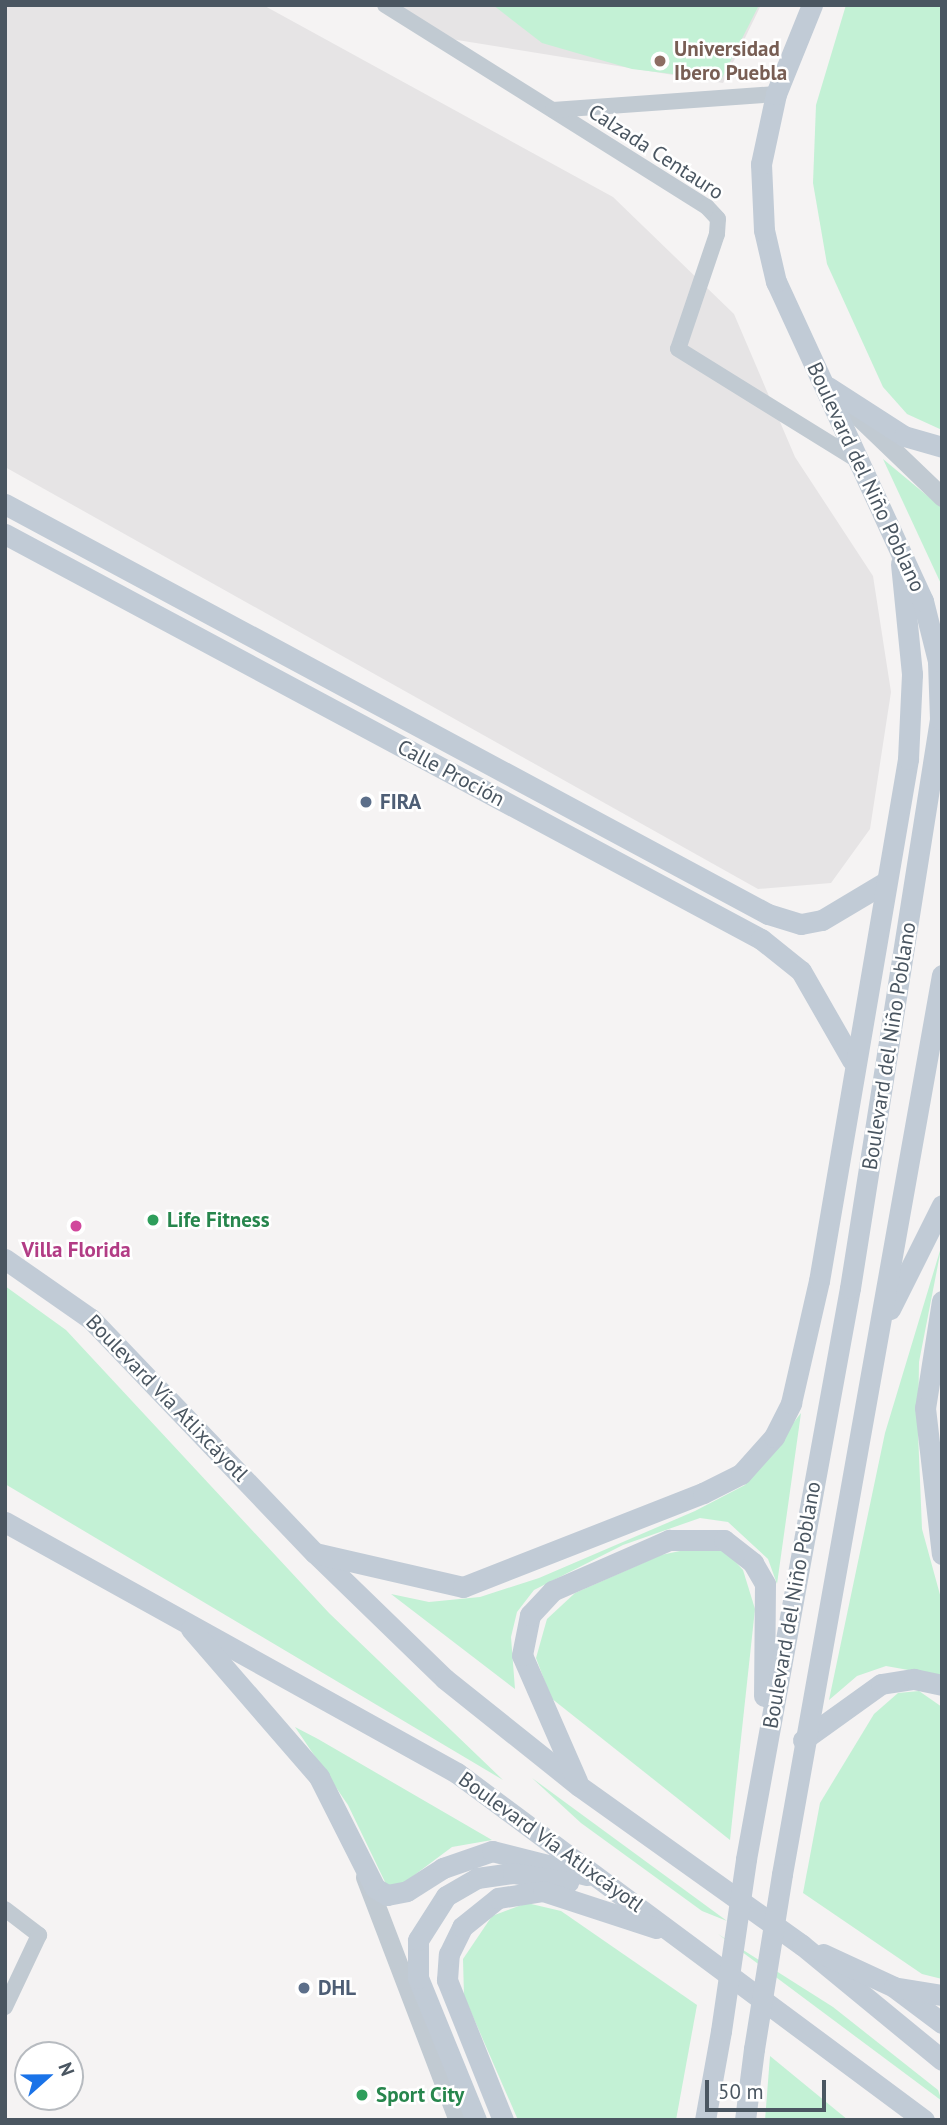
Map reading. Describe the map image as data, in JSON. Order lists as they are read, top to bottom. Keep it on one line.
{"streets":{"main road":["Boulevard del Niño Poblano","Calle Proción","Boulevard Vía Atlixcáyotl"],"street":["Calzada Centauro"]},"crossings":[["Calzada Centauro","Boulevard del Niño Poblano"]],"places":["Universidad Ibero Puebla","FIRA","Life Fitness","Villa Florida","DHL","Sport City"],"scale_bar":"50 m","north":"right"}
